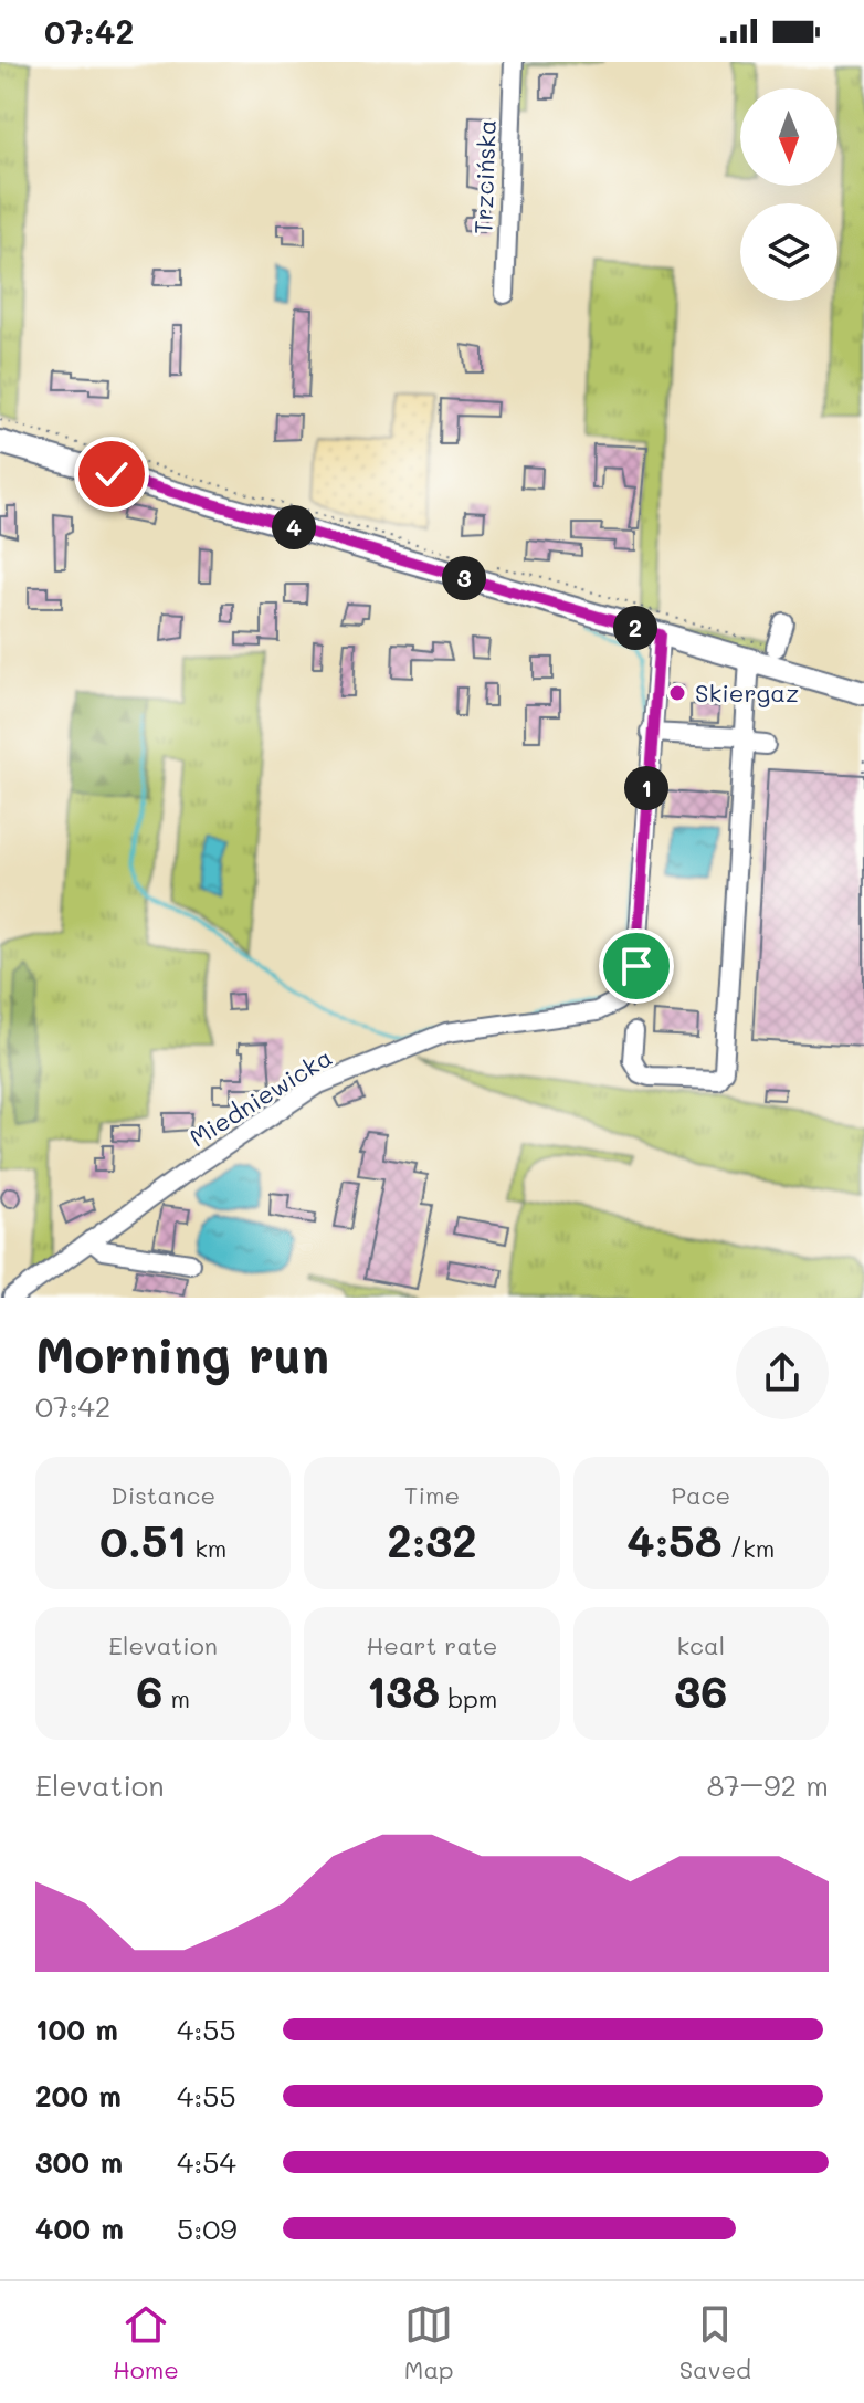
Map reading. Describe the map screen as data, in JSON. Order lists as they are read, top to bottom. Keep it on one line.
{"streets":{"street":["Trzcińska","Miedniewicka"]},"places":["Skiergaz"],"north":"bottom","page":{"status":"07:42","pins":["4","3","2","1"],"heading":["Morning run","07:42"],"stats":[["Distance","0.51 km"],["Time","2:32"],["Pace","4:58 /km"],["Elevation","6 m"],["Heart rate","138 bpm"],["kcal","36"]],"chart":["Elevation","87–92 m"],"list":[{"name":"100 m","note":"4:55"},{"name":"200 m","note":"4:55"},{"name":"300 m","note":"4:54"},{"name":"400 m","note":"5:09"}],"tabs":["Home","Map","Saved"]}}
